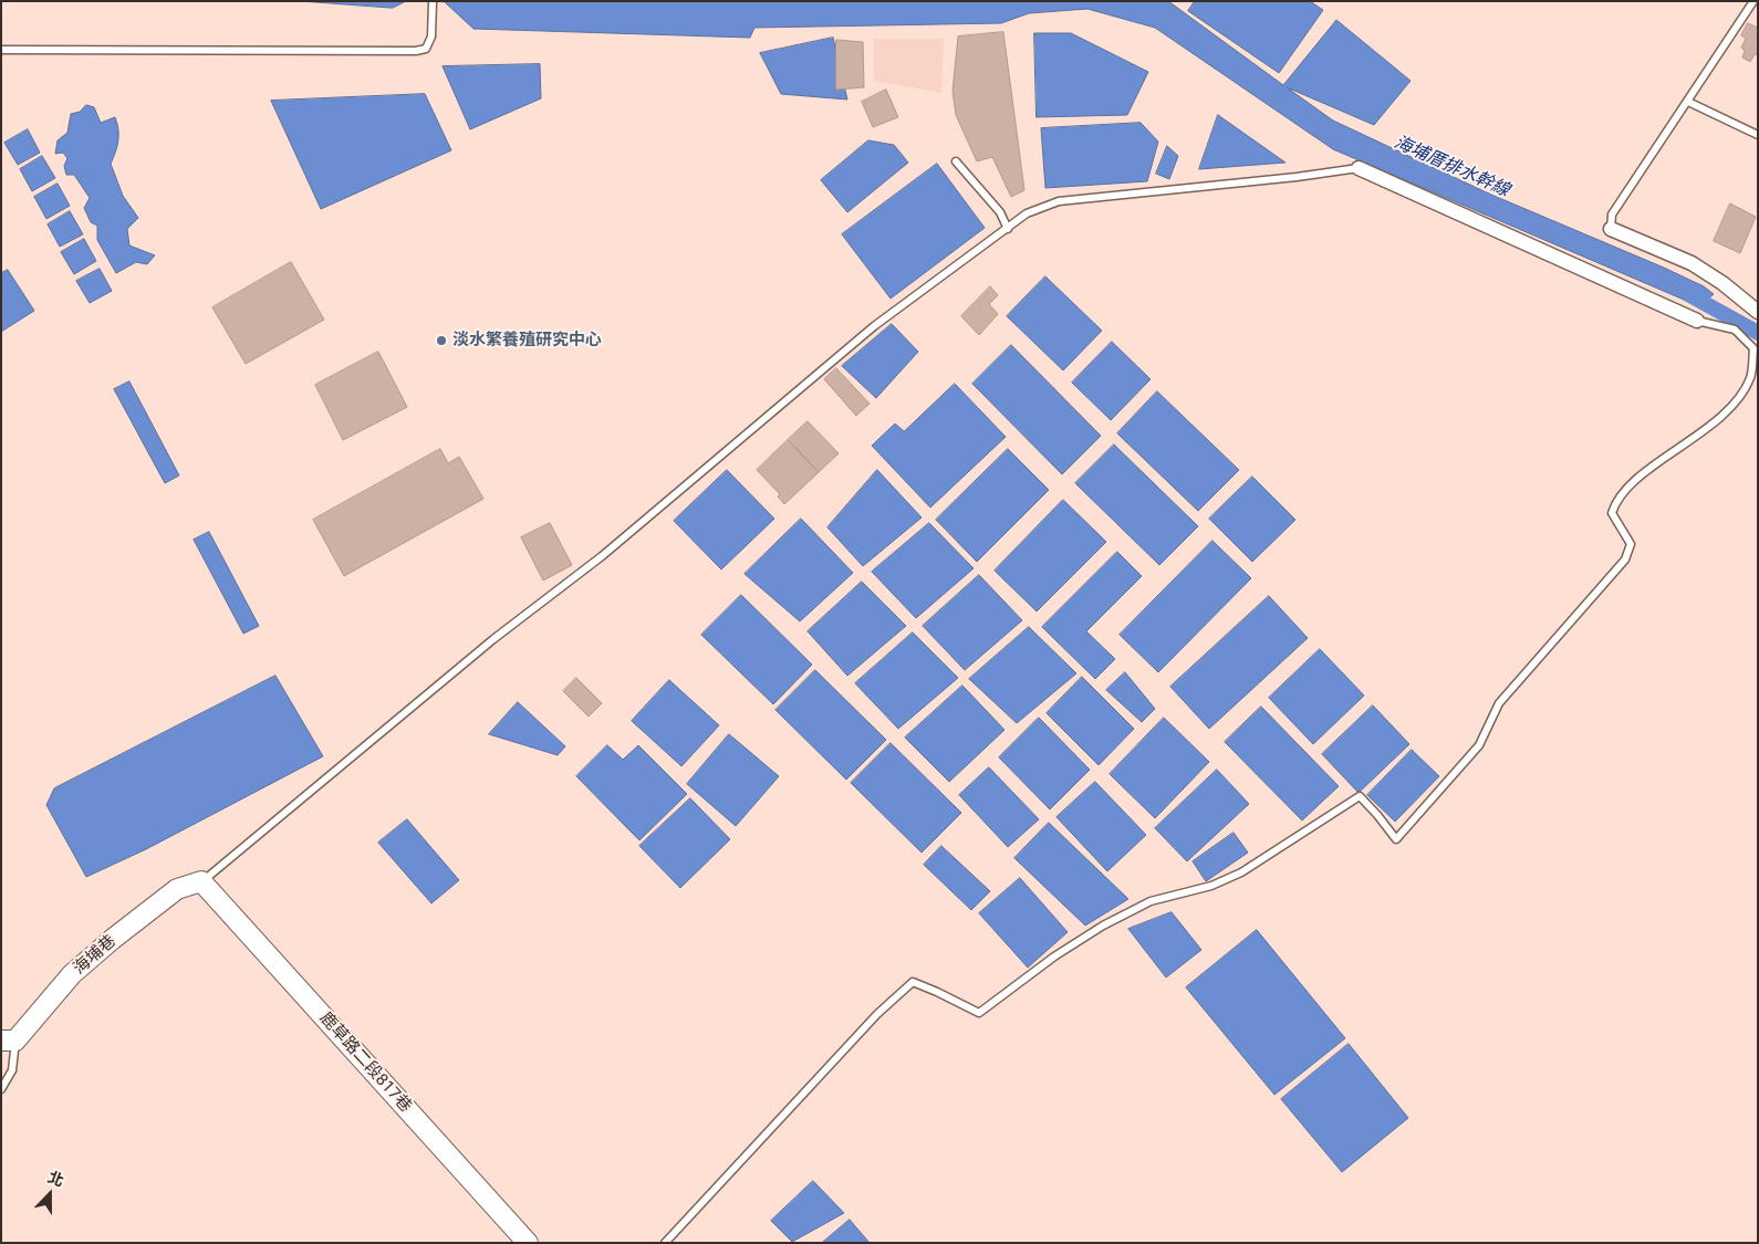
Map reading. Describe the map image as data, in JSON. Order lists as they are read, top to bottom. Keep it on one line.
{"streets":{"street":["海埔巷","鹿草路二段817巷"]},"crossings":[["海埔巷","鹿草路二段817巷"]],"water":["海埔厝排水幹線"],"places":["淡水繁養殖研究中心"],"north":"top"}
